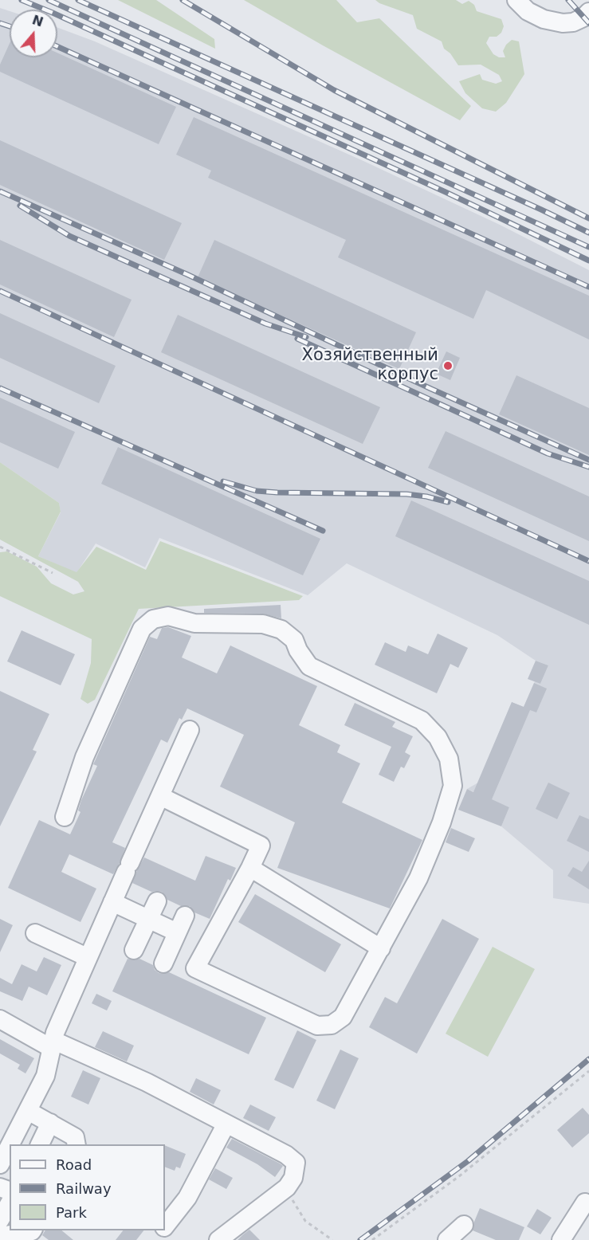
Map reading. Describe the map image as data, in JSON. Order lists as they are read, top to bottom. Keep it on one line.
{"places":["Хозяйственный корпус"],"legend":["Road","Railway","Park"],"north":"top"}
